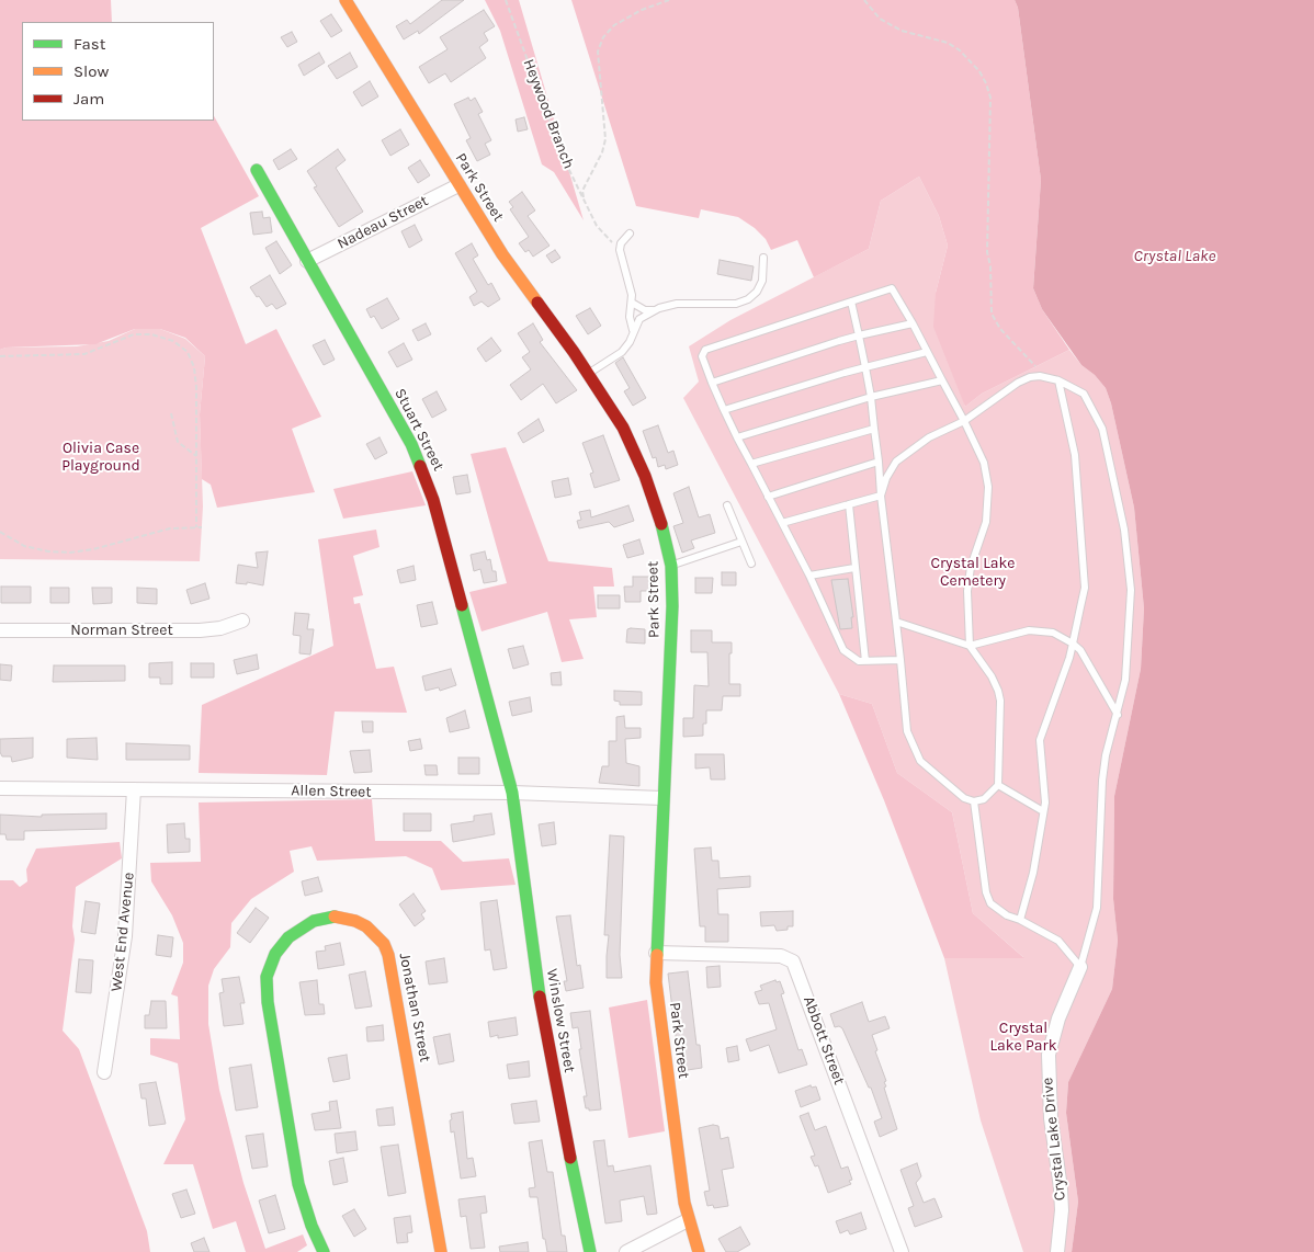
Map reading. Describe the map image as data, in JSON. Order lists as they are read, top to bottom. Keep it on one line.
{"streets":{"street":["Park Street","Nadeau Street","Stuart Street","Norman Street","Allen Street","West End Avenue","Jonathan Street","Winslow Street","Abbott Street","Crystal Lake Drive"],"path":["Heywood Branch"]},"crossings":[["Park Street","Nadeau Street"],["Park Street","Allen Street"],["Park Street","Abbott Street"],["Nadeau Street","Stuart Street"],["Stuart Street","Allen Street"],["Stuart Street","Winslow Street"],["Allen Street","West End Avenue"],["Allen Street","Winslow Street"]],"water":["Crystal Lake"],"parks":["Olivia Case Playground","Crystal Lake Cemetery","Crystal Lake Park"],"legend":["Fast","Slow","Jam"]}
